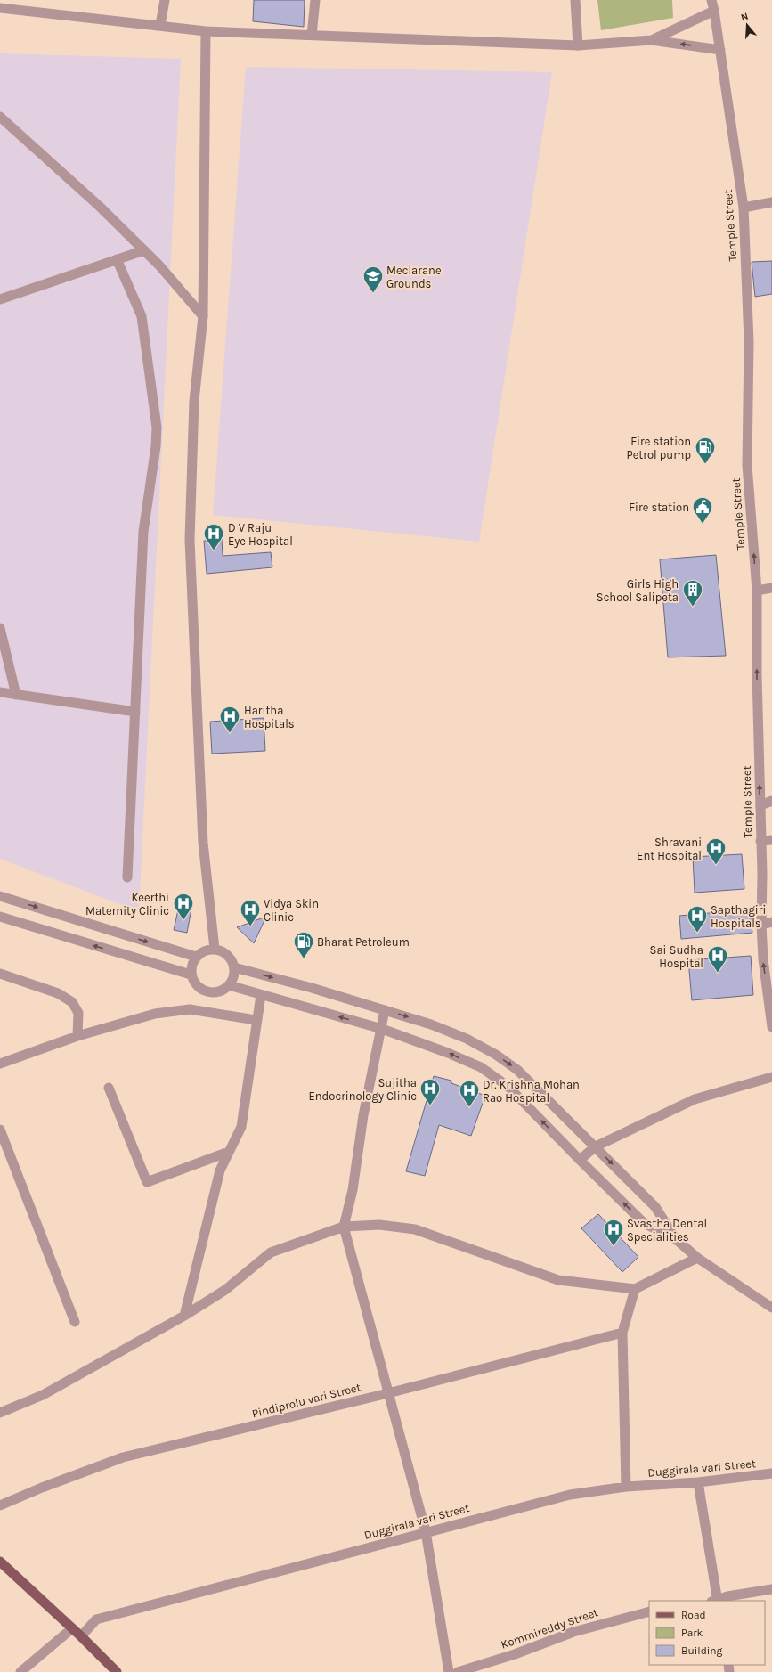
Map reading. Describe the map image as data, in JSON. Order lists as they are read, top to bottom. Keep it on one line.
{"streets":{"street":["Temple Street","Pindiprolu vari Street","Duggirala vari Street","Kommireddy Street"]},"one_way":["Temple Street"],"places":{"school or university":["Meclarane Grounds"],"fuel station":["Fire station Petrol pump","Bharat Petroleum"],"public building":["Fire station"],"hospital":["D V Raju Eye Hospital","Haritha Hospitals","Shravani Ent Hospital","Keerthi Maternity Clinic","Vidya Skin Clinic","Sapthagiri Hospitals","Sai Sudha Hospital","Sujitha Endocrinology Clinic","Dr. Krishna Mohan Rao Hospital","Svastha Dental Specialities"],"building":["Girls High School Salipeta"]},"legend":["Road","Park","Building"],"north":"top"}
